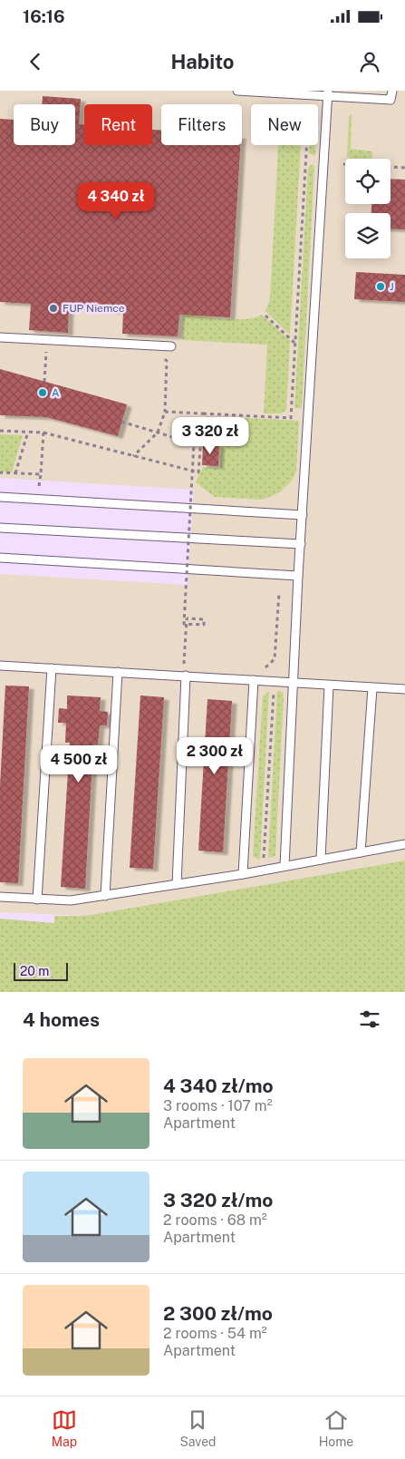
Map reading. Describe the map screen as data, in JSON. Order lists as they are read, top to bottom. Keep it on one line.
{"places":["J","FUP Niemce","A"],"scale_bar":"20 m","page":{"status":"16:16","header":"Habito","chip":["Buy","Rent","Filters","New"],"price":["4 340 zł","3 320 zł","2 300 zł","4 500 zł"],"scale":"20 m","heading":"4 homes","list":[{"name":"4 340 zł/mo","note":"3 rooms · 107 m² · Apartment"},{"name":"3 320 zł/mo","note":"2 rooms · 68 m² · Apartment"},{"name":"2 300 zł/mo","note":"2 rooms · 54 m² · Apartment"}],"tabs":["Map","Saved","Home"]}}
